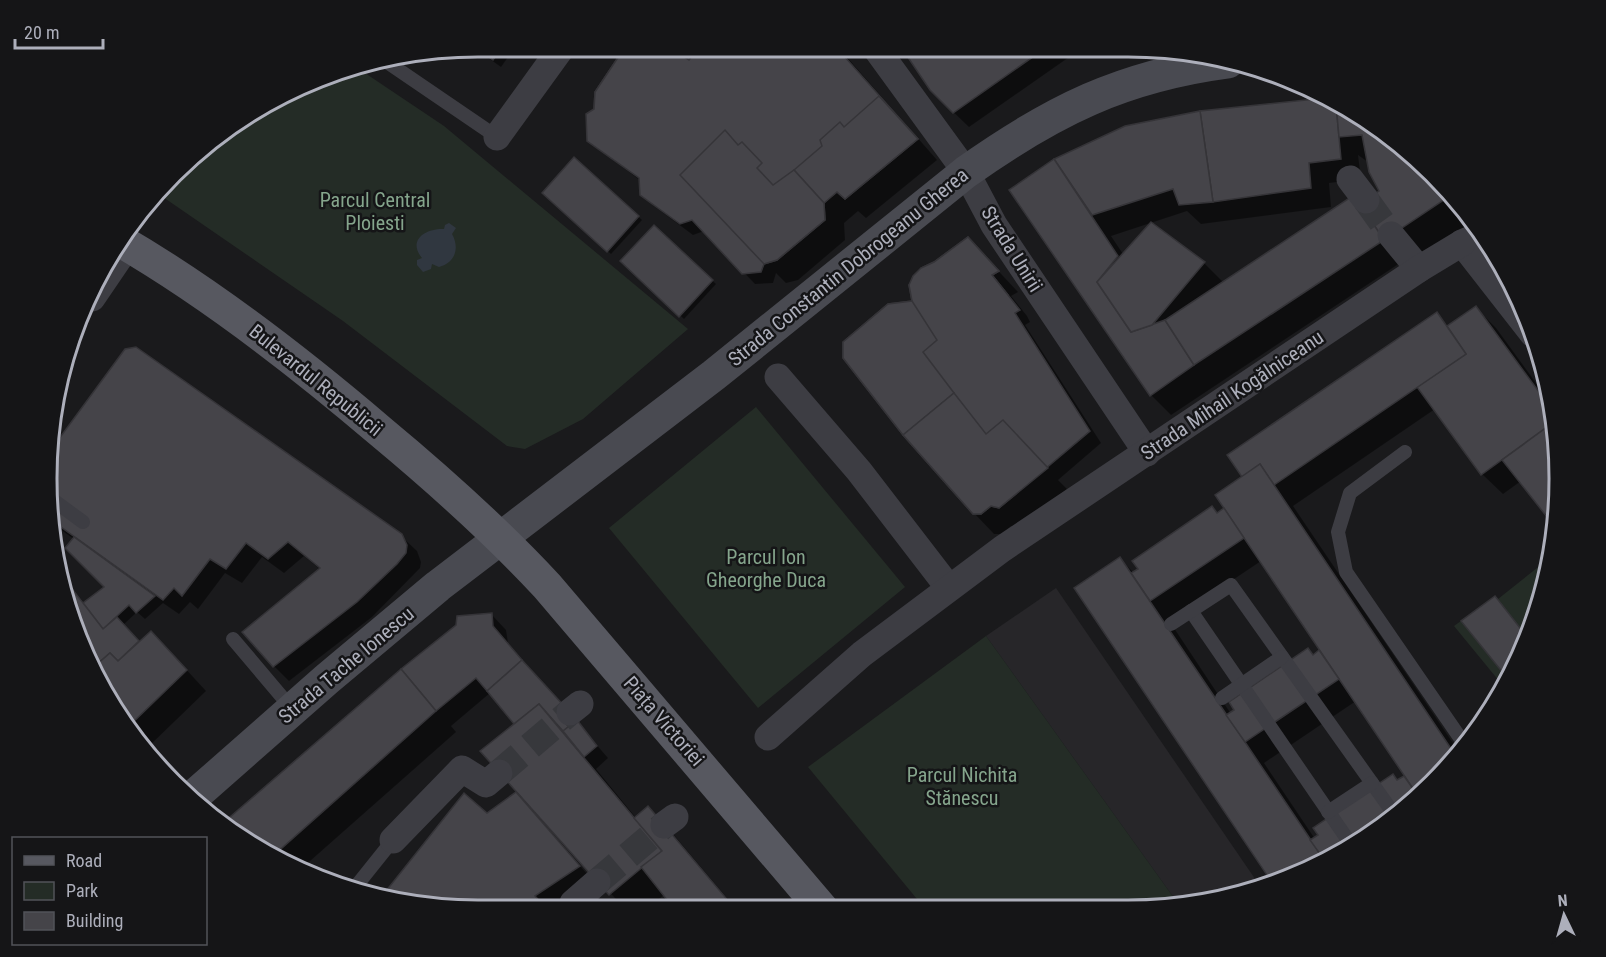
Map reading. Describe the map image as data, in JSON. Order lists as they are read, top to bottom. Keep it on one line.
{"streets":{"main road":["Strada Constantin Dobrogeanu Gherea","Bulevardul Republicii","Strada Tache Ionescu","Piața Victoriei"],"street":["Strada Unirii","Strada Mihail Kogălniceanu"]},"crossings":[["Strada Unirii","Strada Constantin Dobrogeanu Gherea"],["Strada Unirii","Strada Mihail Kogălniceanu"],["Strada Constantin Dobrogeanu Gherea","Bulevardul Republicii"],["Strada Constantin Dobrogeanu Gherea","Strada Tache Ionescu"],["Strada Constantin Dobrogeanu Gherea","Piața Victoriei"],["Bulevardul Republicii","Strada Tache Ionescu"],["Bulevardul Republicii","Piața Victoriei"],["Strada Tache Ionescu","Piața Victoriei"]],"parks":["Parcul Central Ploiesti","Parcul Ion Gheorghe Duca","Parcul Nichita Stănescu"],"legend":["Road","Park","Building"],"scale_bar":"20 m","north":"top"}
